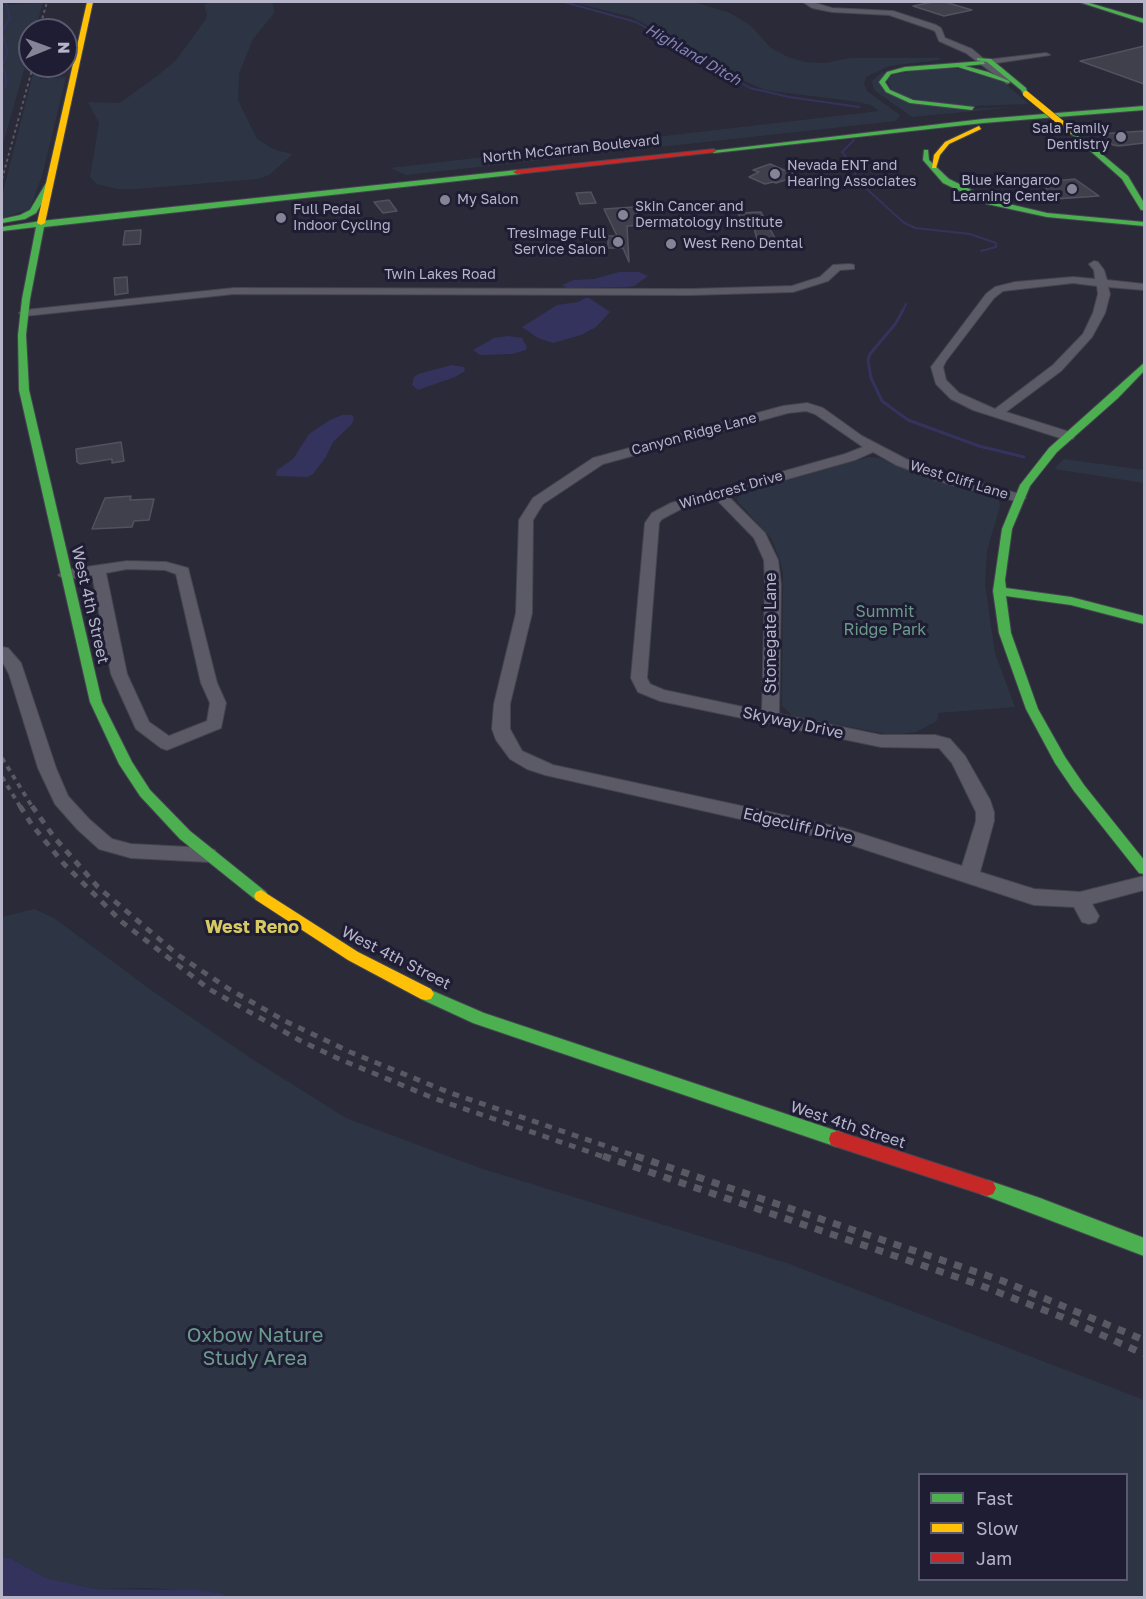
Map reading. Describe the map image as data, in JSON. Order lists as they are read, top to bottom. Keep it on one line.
{"streets":{"main road":["North McCarran Boulevard","West 4th Street"],"street":["Twin Lakes Road","Canyon Ridge Lane","West Cliff Lane","Windcrest Drive","Stonegate Lane","Skyway Drive","Edgecliff Drive"]},"crossings":[["North McCarran Boulevard","West 4th Street"],["Twin Lakes Road","West 4th Street"],["Canyon Ridge Lane","West Cliff Lane"],["Canyon Ridge Lane","Edgecliff Drive"],["West Cliff Lane","Windcrest Drive"],["Windcrest Drive","Stonegate Lane"],["Windcrest Drive","Skyway Drive"],["Stonegate Lane","Skyway Drive"],["Skyway Drive","Edgecliff Drive"]],"districts":["West Reno"],"water":["Highland Ditch"],"parks":["Summit Ridge Park","Oxbow Nature Study Area"],"places":["Sala Family Dentistry","Nevada ENT and Hearing Associates","Blue Kangaroo Learning Center","My Salon","Skin Cancer and Dermatology Institute","Full Pedal Indoor Cycling","TresImage Full Service Salon","West Reno Dental"],"legend":["Fast","Slow","Jam"],"north":"right"}
